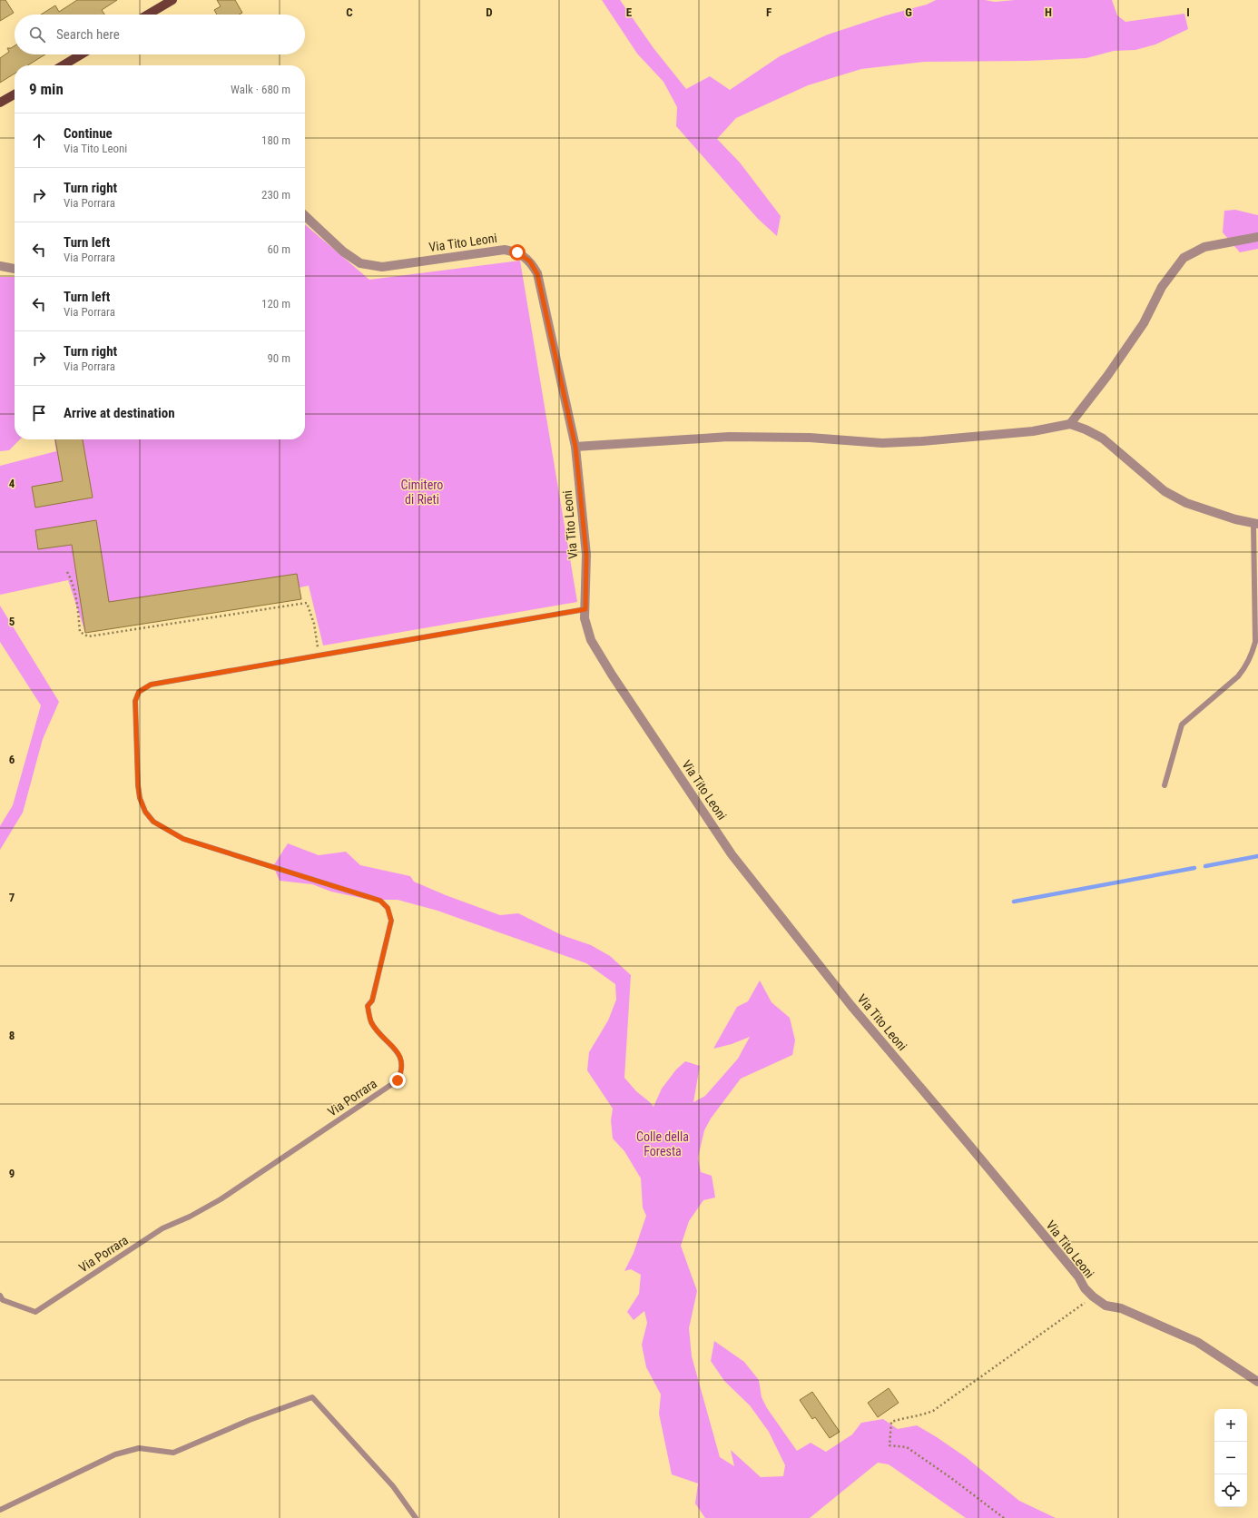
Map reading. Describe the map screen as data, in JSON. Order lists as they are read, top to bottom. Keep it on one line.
{"streets":{"street":["Via Tito Leoni"],"lane":["Via Porrara"]},"crossings":[["Via Tito Leoni","Via Porrara"]],"parks":["Cimitero di Rieti","Colle della Foresta"],"page":{"search":"Search here","heading":["9 min","Walk · 680 m"],"list":[["Continue","Via Tito Leoni","180 m"],["Turn right","Via Porrara","230 m"],["Turn left","Via Porrara","60 m"],["Turn left","Via Porrara","120 m"],["Turn right","Via Porrara","90 m"],"Arrive at destination"],"map_buttons":["+","−"]},"grid":{"columns":["C","D","E","F","G","H","I"],"rows":["4","5","6","7","8","9"]}}
